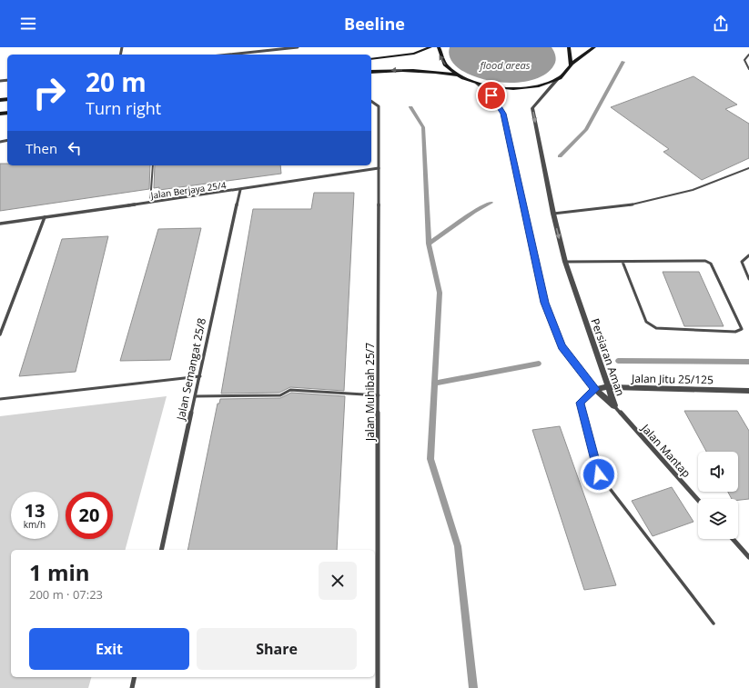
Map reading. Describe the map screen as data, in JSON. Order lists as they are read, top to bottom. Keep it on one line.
{"streets":{"street":["Jalan Berjaya 25/4","Persiaran Aman","Jalan Semangat 25/8","Jalan Jitu 25/125","Jalan Muhibah 25/7","Jalan Mantap"]},"crossings":[["Jalan Berjaya 25/4","Jalan Semangat 25/8"],["Jalan Berjaya 25/4","Jalan Muhibah 25/7"],["Persiaran Aman","Jalan Jitu 25/125"],["Persiaran Aman","Jalan Mantap"]],"water":["flood areas"],"page":{"header":"Beeline","turn":["20 m","Turn right"],"then":"Then","speed":"13 km/h","limit":"20","heading":["1 min","200 m · 07:23"],"buttons":["Exit","Share"]}}
